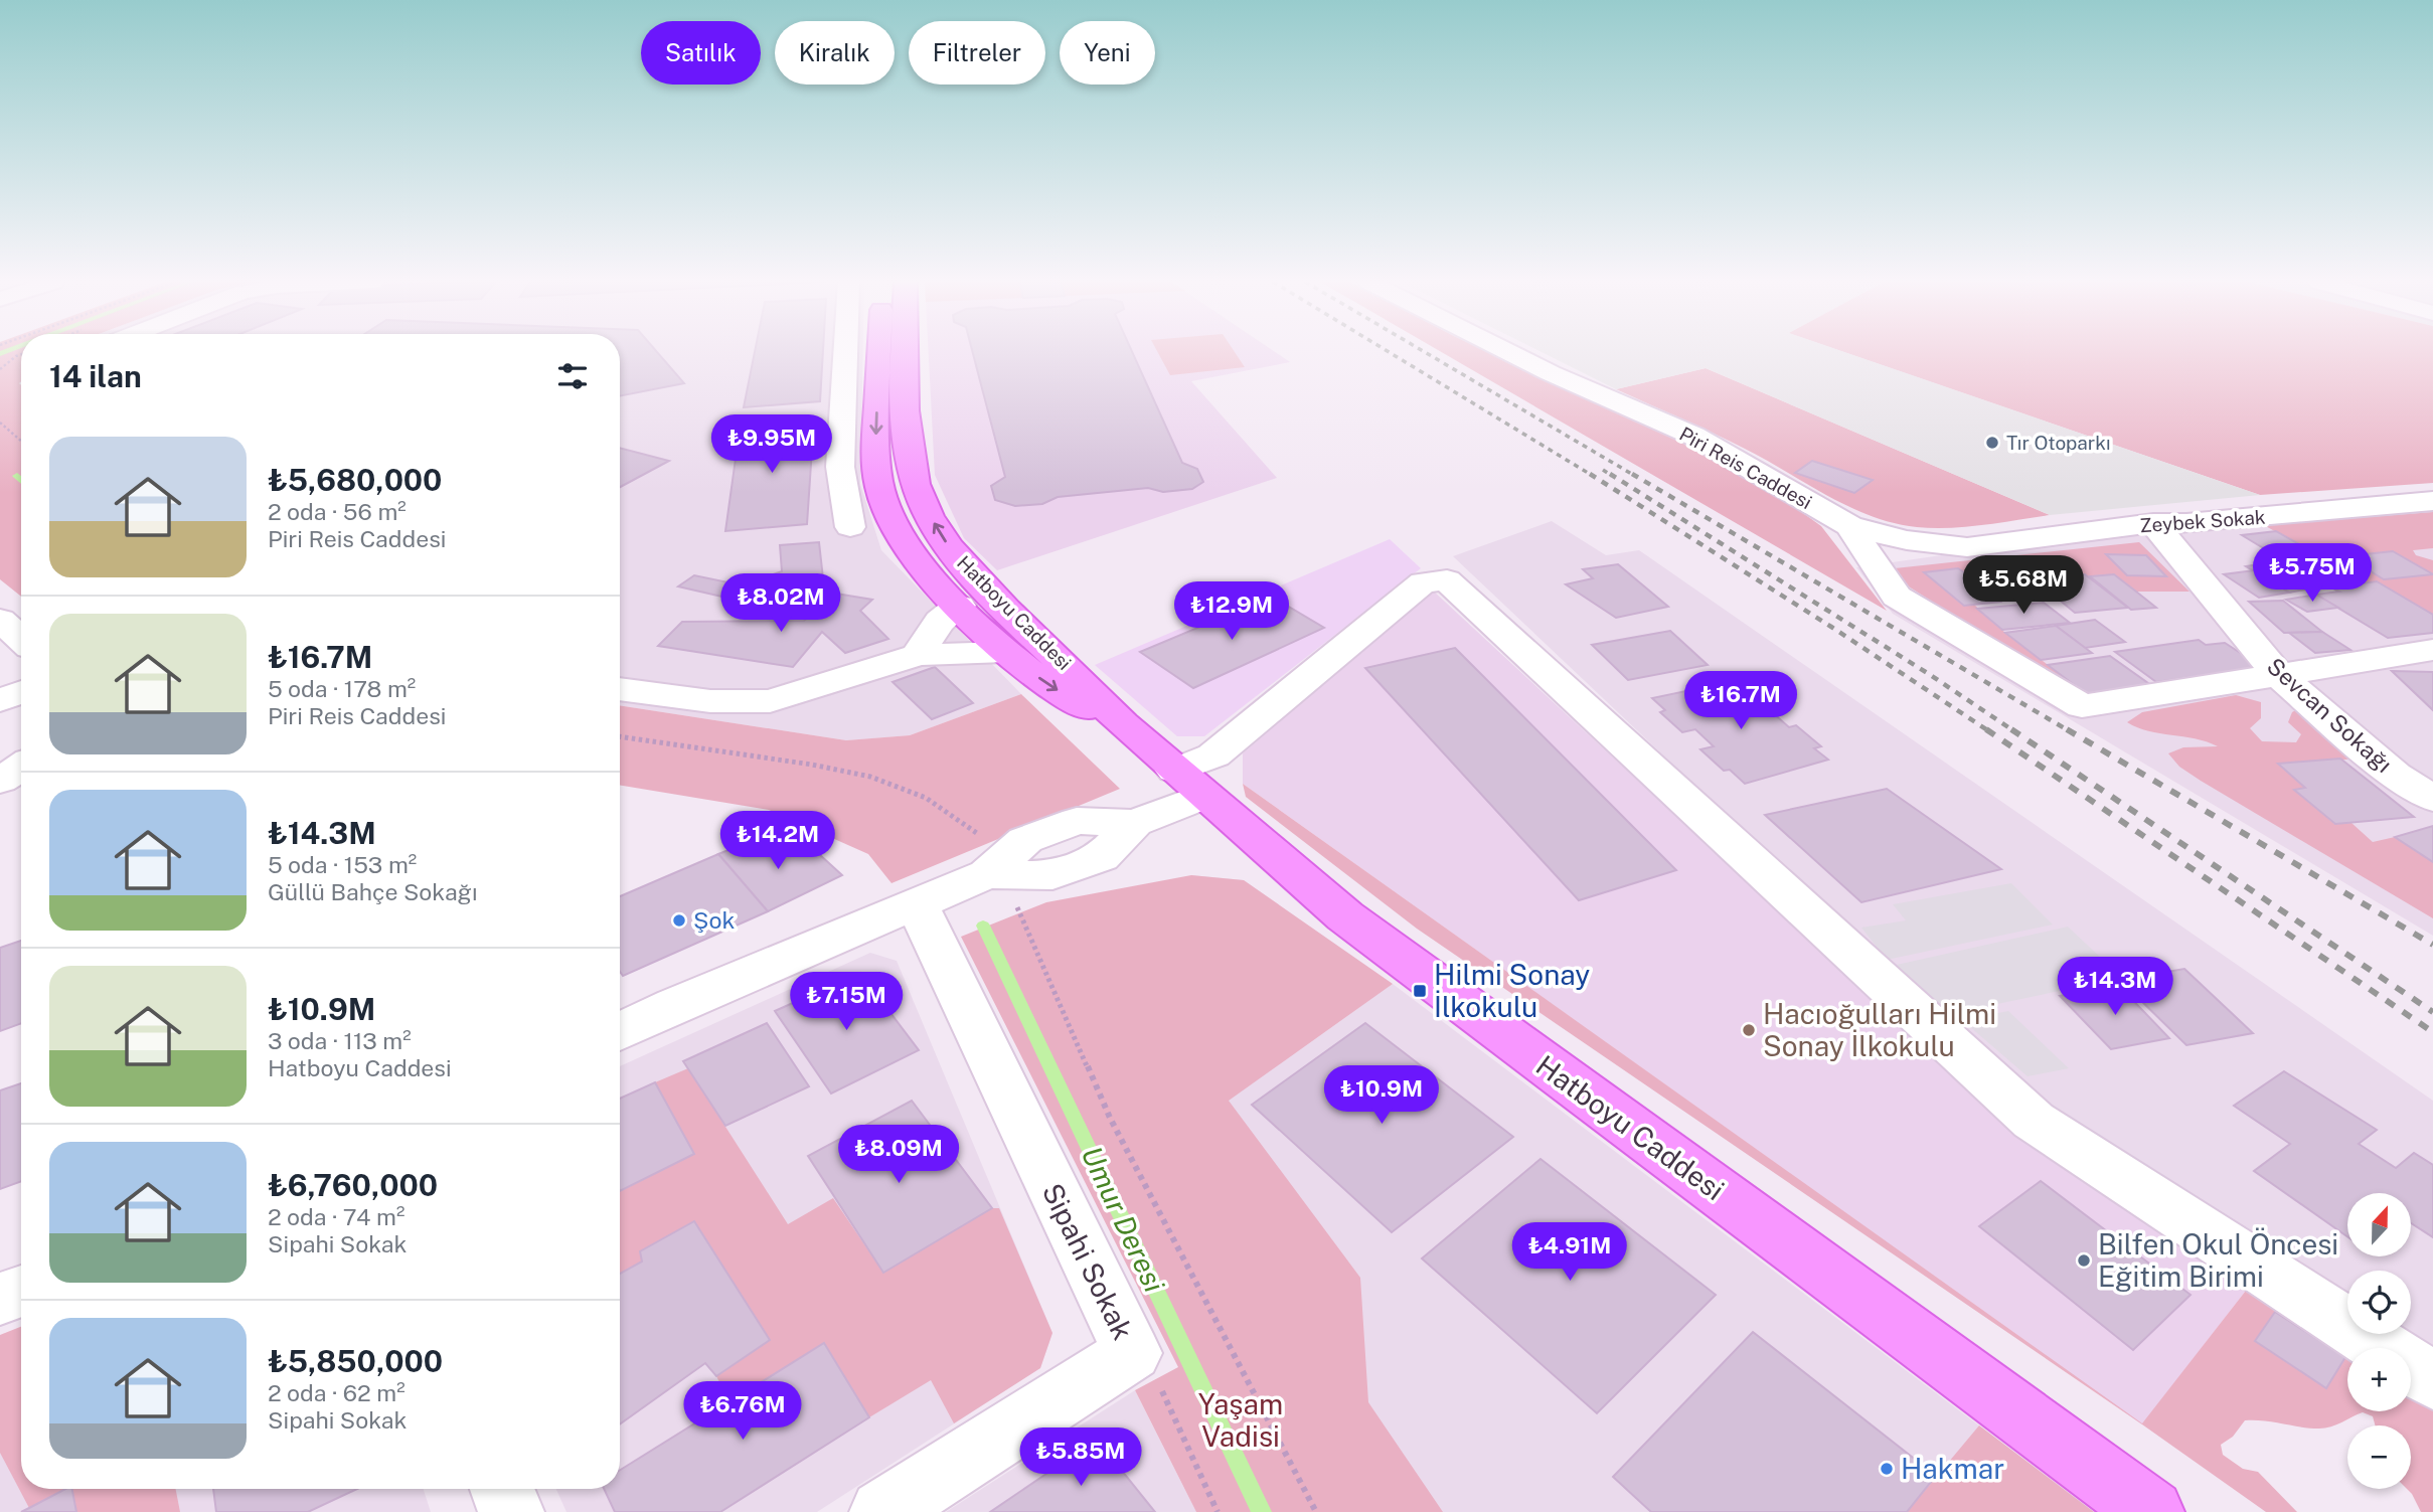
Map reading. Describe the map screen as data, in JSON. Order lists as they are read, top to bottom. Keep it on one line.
{"streets":{"main road":["Hatboyu Caddesi"],"street":["Piri Reis Caddesi","Zeybek Sokak","Sevcan Sokağı","Sipahi Sokak"]},"crossings":[["Piri Reis Caddesi","Zeybek Sokak"],["Piri Reis Caddesi","Sevcan Sokağı"],["Zeybek Sokak","Sevcan Sokağı"]],"water":["Umur Deresi"],"parks":["Yaşam Vadisi"],"places":{"other":["Tır Otoparkı","Şok","Hacıoğulları Hilmi Sonay İlkokulu","Bilfen Okul Öncesi Eğitim Birimi","Hakmar"],"transit":["Hilmi Sonay İlkokulu"]},"north":"top","page":{"chip":["Satılık","Kiralık","Filtreler","Yeni"],"heading":"14 ilan","price":["₺9.95M","₺5.75M","₺5.68M","₺8.02M","₺12.9M","₺16.7M","₺14.2M","₺14.3M","₺7.15M","₺10.9M","₺8.09M","₺4.91M","₺6.76M","₺5.85M"],"list":[{"name":"₺5,680,000","note":"2 oda · 56 m² · Piri Reis Caddesi"},{"name":"₺16.7M","note":"5 oda · 178 m² · Piri Reis Caddesi"},{"name":"₺14.3M","note":"5 oda · 153 m² · Güllü Bahçe Sokağı"},{"name":"₺10.9M","note":"3 oda · 113 m² · Hatboyu Caddesi"},{"name":"₺6,760,000","note":"2 oda · 74 m² · Sipahi Sokak"},{"name":"₺5,850,000","note":"2 oda · 62 m² · Sipahi Sokak"}],"map_buttons":["+","−"]}}
